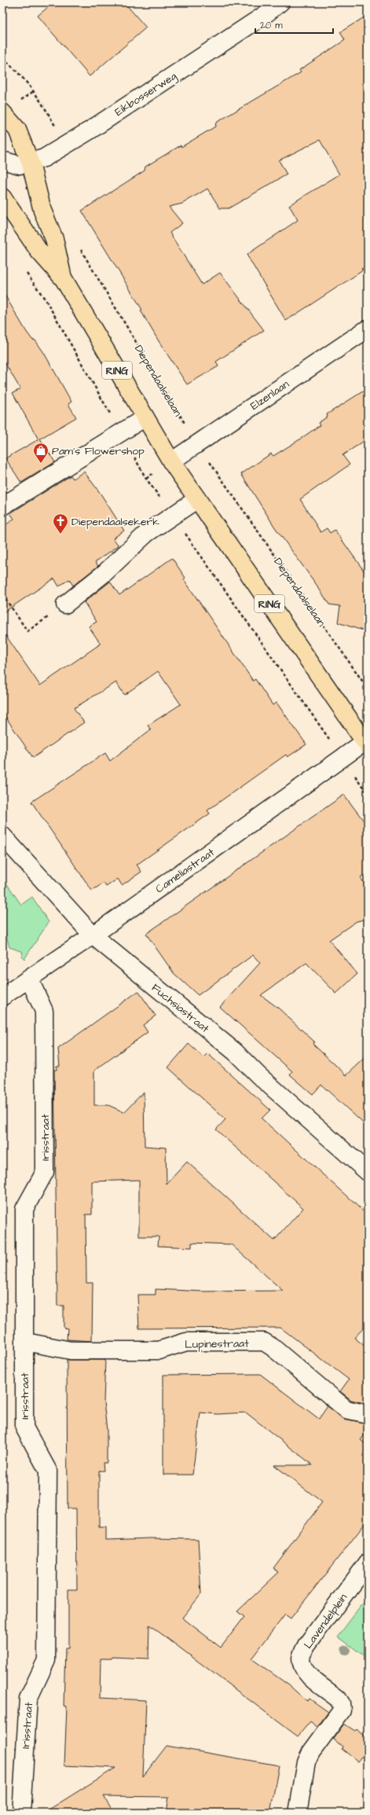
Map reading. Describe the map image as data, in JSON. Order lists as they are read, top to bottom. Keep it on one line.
{"streets":{"main road":["RING"],"street":["Eikbosserweg","Elzenlaan","Cameliastraat","Fuchsiastraat","Irisstraat","Lupinestraat","Lavendelplein"],"path":["Diependaalselaan"]},"crossings":[["Eikbosserweg","RING"],["RING","Elzenlaan"],["RING","Cameliastraat"],["Diependaalselaan","Elzenlaan"],["Cameliastraat","Fuchsiastraat"],["Cameliastraat","Irisstraat"],["Irisstraat","Lupinestraat"]],"places":{"shop":["Pam's Flowershop"],"church":["Diependaalsekerk"]},"scale_bar":"20 m"}
